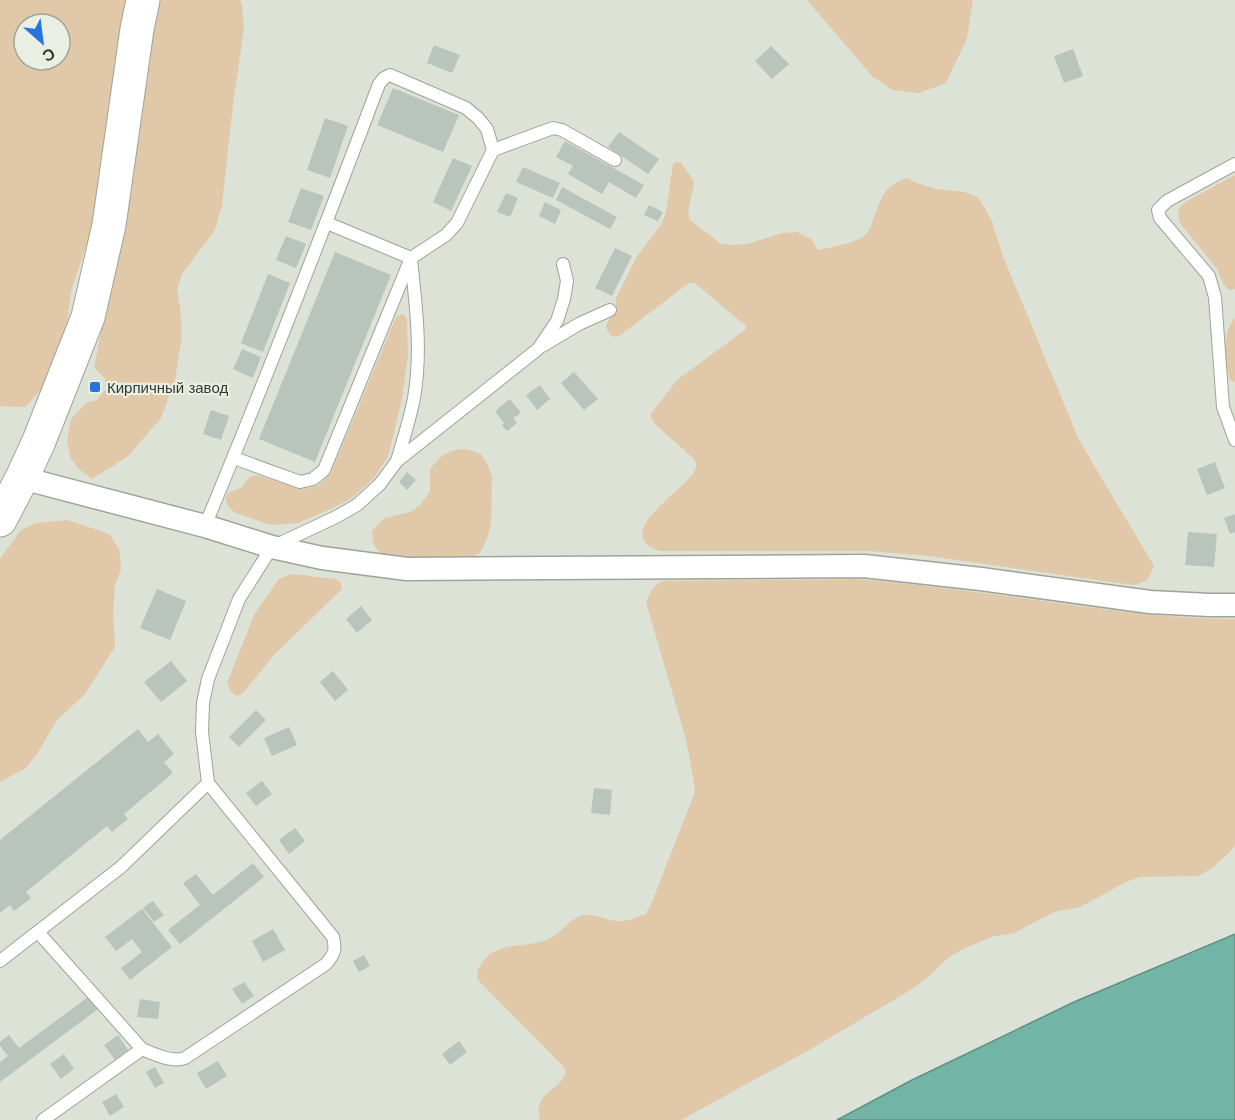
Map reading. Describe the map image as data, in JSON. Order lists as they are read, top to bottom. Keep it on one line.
{"places":{"transit":["Кирпичный завод"]},"north":"bottom right"}
